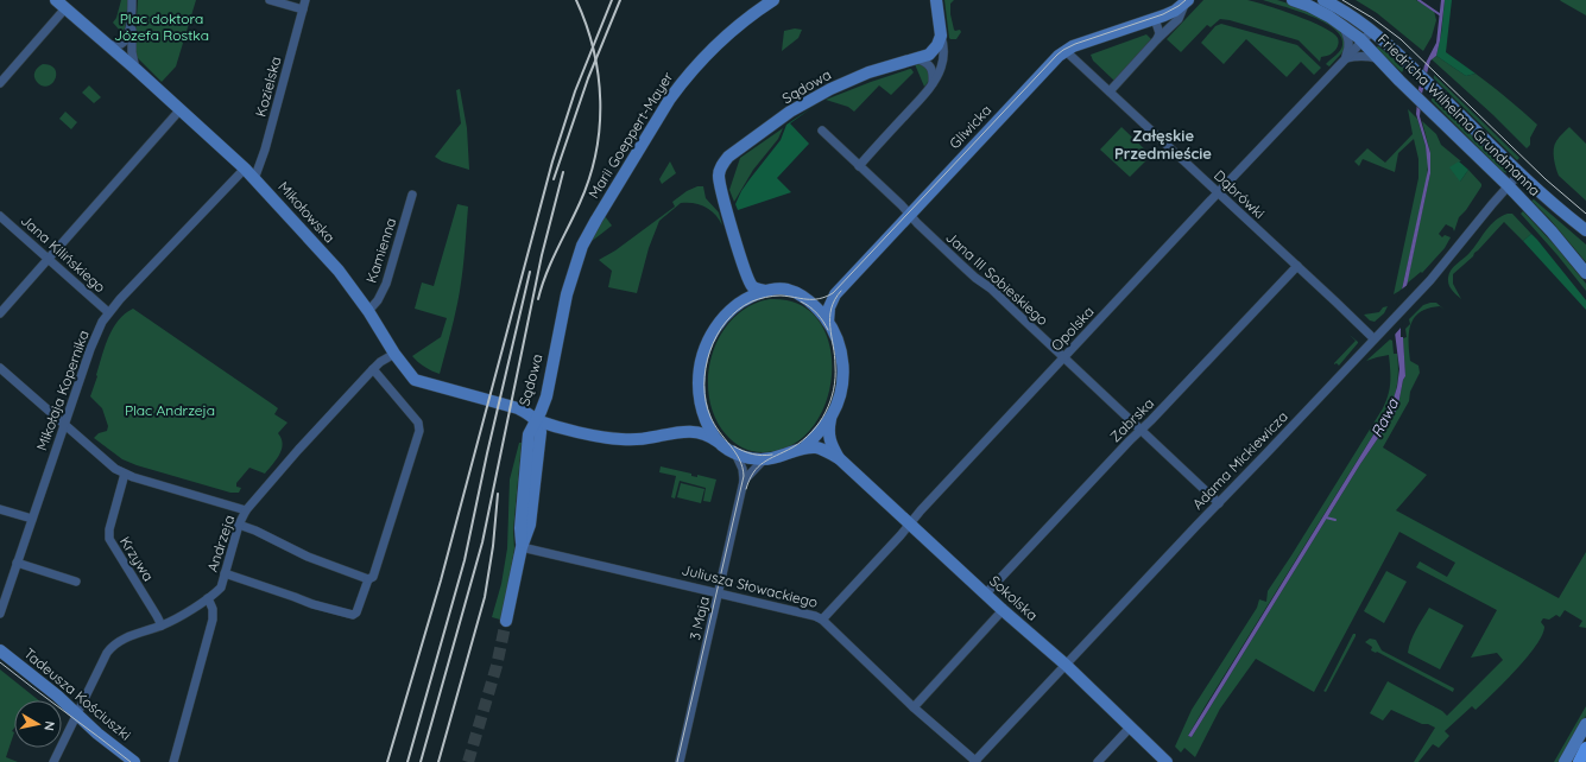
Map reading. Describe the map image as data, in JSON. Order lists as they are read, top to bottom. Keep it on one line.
{"streets":{"street":["Kozielska","Sądowa","Friedricha Wilhelma Grundmanna","Gliwicka","Marii Goeppert-Mayer","Dąbrówki","Mikołowska","Kamienna","Jana Kilińskiego","Jana III Sobieskiego","Opolska","Mikołaja Kopernika","Zabrska","Adama Mickiewicza","Andrzeja","Krzywa","Juliusza Słowackiego","Sokolska","3 Maja","Tadeusza Kościuszki"]},"crossings":[["Kozielska","Mikołowska"],["Sądowa","Gliwicka"],["Sądowa","Marii Goeppert-Mayer"],["Sądowa","Mikołowska"],["Sądowa","Sokolska"],["Sądowa","3 Maja"],["Friedricha Wilhelma Grundmanna","Opolska"],["Friedricha Wilhelma Grundmanna","Adama Mickiewicza"],["Gliwicka","Dąbrówki"],["Gliwicka","Mikołowska"],["Gliwicka","Jana III Sobieskiego"],["Gliwicka","Sokolska"],["Gliwicka","3 Maja"],["Dąbrówki","Opolska"],["Dąbrówki","Zabrska"],["Dąbrówki","Adama Mickiewicza"],["Mikołowska","Kamienna"],["Mikołowska","Mikołaja Kopernika"],["Mikołowska","Andrzeja"],["Mikołowska","Sokolska"],["Mikołowska","3 Maja"],["Jana Kilińskiego","Mikołaja Kopernika"],["Jana III Sobieskiego","Opolska"],["Jana III Sobieskiego","Zabrska"],["Jana III Sobieskiego","Adama Mickiewicza"],["Opolska","Juliusza Słowackiego"],["Opolska","Sokolska"],["Zabrska","Sokolska"],["Adama Mickiewicza","Juliusza Słowackiego"],["Adama Mickiewicza","Sokolska"],["Andrzeja","Krzywa"],["Andrzeja","Tadeusza Kościuszki"],["Juliusza Słowackiego","3 Maja"],["Sokolska","3 Maja"]],"districts":["Załęskie Przedmieście"],"water":["Rawa"],"parks":["Plac doktora Józefa Rostka","Plac Andrzeja"],"north":"right"}
